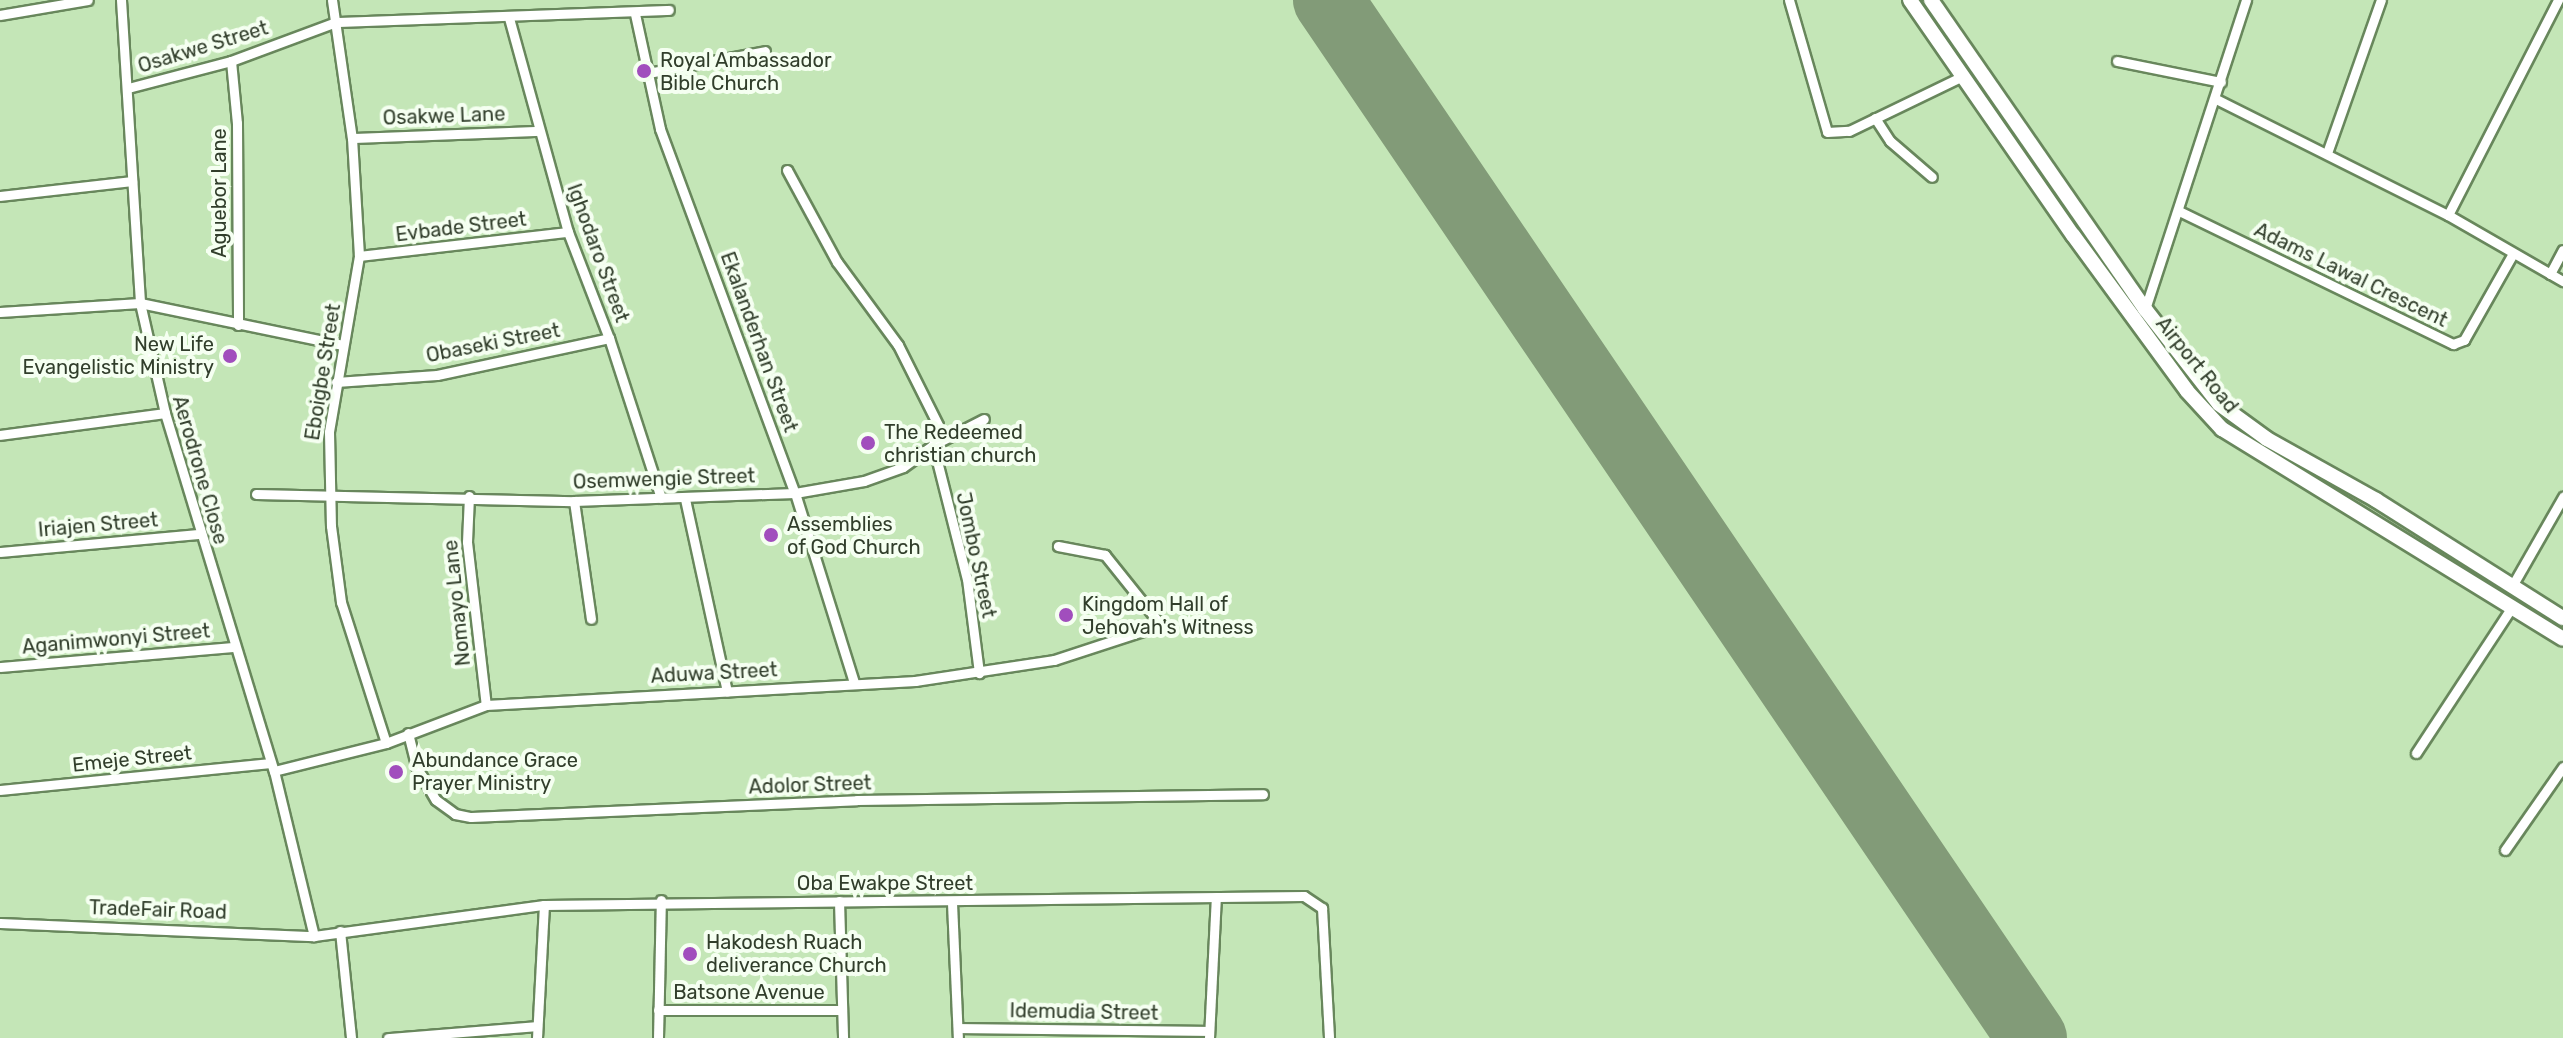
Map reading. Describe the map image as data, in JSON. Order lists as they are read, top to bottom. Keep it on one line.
{"streets":{"main road":["Airport Road"],"street":["Osakwe Street","Osakwe Lane","Aguebor Lane","Evbade Street","Ighodaro Street","Adams Lawal Crescent","Ekalanderhan Street","Obaseki Street","Eboigbe Street","Aerodrone Close","Osemwengie Street","Iriajen Street","Jombo Street","Nomayo Lane","Aganimwonyi Street","Aduwa Street","Emeje Street","Adolor Street","Oba Ewakpe Street","TradeFair Road","Batsone Avenue","Idemudia Street"]},"crossings":[["Osakwe Street","Aguebor Lane"],["Osakwe Street","Ighodaro Street"],["Osakwe Street","Ekalanderhan Street"],["Osakwe Street","Eboigbe Street"],["Osakwe Street","Aerodrone Close"],["Osakwe Lane","Ighodaro Street"],["Osakwe Lane","Eboigbe Street"],["Evbade Street","Ighodaro Street"],["Evbade Street","Eboigbe Street"],["Ighodaro Street","Obaseki Street"],["Ighodaro Street","Osemwengie Street"],["Ekalanderhan Street","Osemwengie Street"],["Ekalanderhan Street","Aduwa Street"],["Obaseki Street","Eboigbe Street"],["Eboigbe Street","Osemwengie Street"],["Eboigbe Street","Aduwa Street"],["Aerodrone Close","Iriajen Street"],["Aerodrone Close","Aganimwonyi Street"],["Aerodrone Close","Aduwa Street"],["Aerodrone Close","Emeje Street"],["Aerodrone Close","Oba Ewakpe Street"],["Aerodrone Close","TradeFair Road"],["Osemwengie Street","Jombo Street"],["Osemwengie Street","Nomayo Lane"],["Jombo Street","Aduwa Street"],["Nomayo Lane","Aduwa Street"],["Aduwa Street","Emeje Street"],["Aduwa Street","Adolor Street"],["Oba Ewakpe Street","TradeFair Road"]],"places":["Royal Ambassador Bible Church","New Life Evangelistic Ministry","The Redeemed christian church","Assemblies of God Church","Kingdom Hall of Jehovah's Witness","Abundance Grace Prayer Ministry","Hakodesh Ruach deliverance Church"]}
